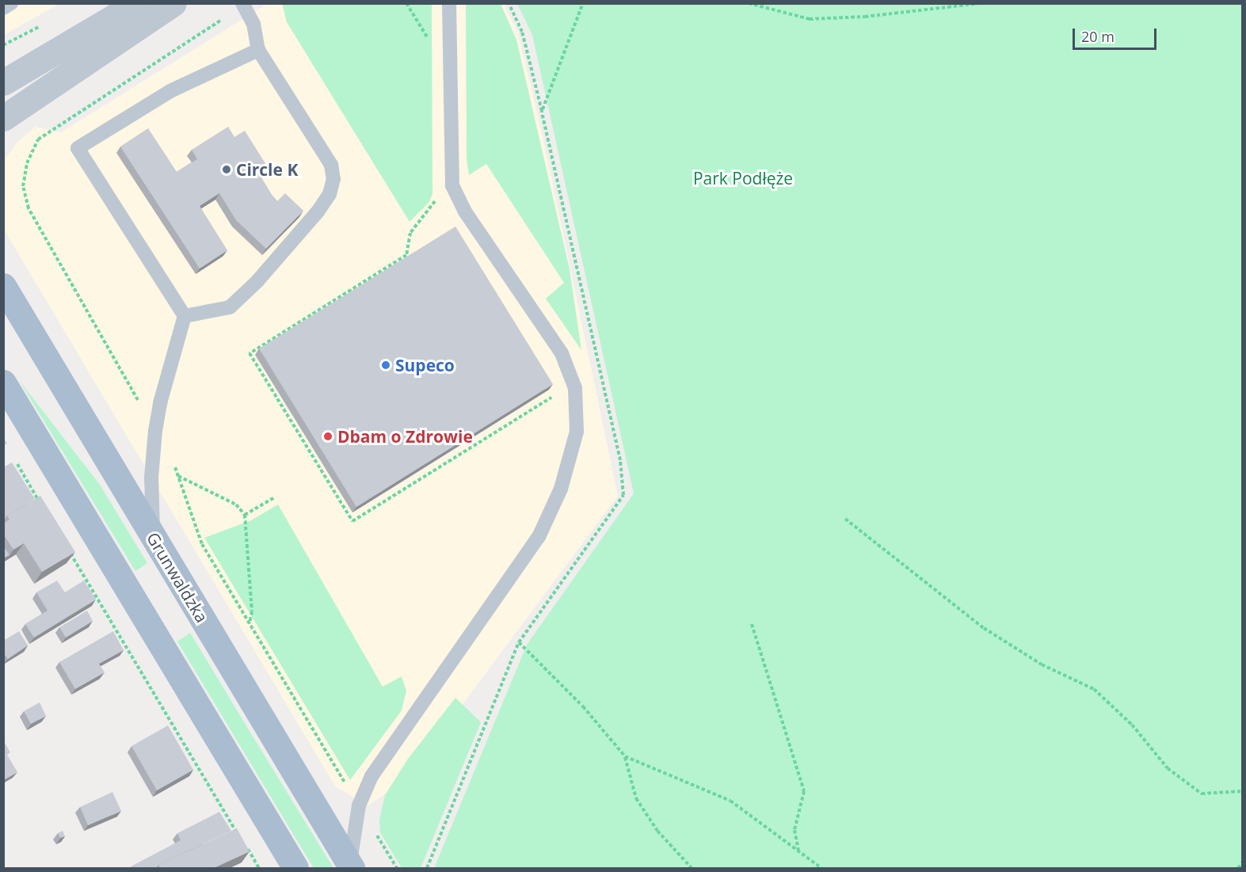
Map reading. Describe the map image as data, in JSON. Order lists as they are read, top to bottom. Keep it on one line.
{"streets":{"main road":["Grunwaldzka"]},"parks":["Park Podłęże"],"places":["Circle K","Supeco","Dbam o Zdrowie"],"scale_bar":"20 m"}
